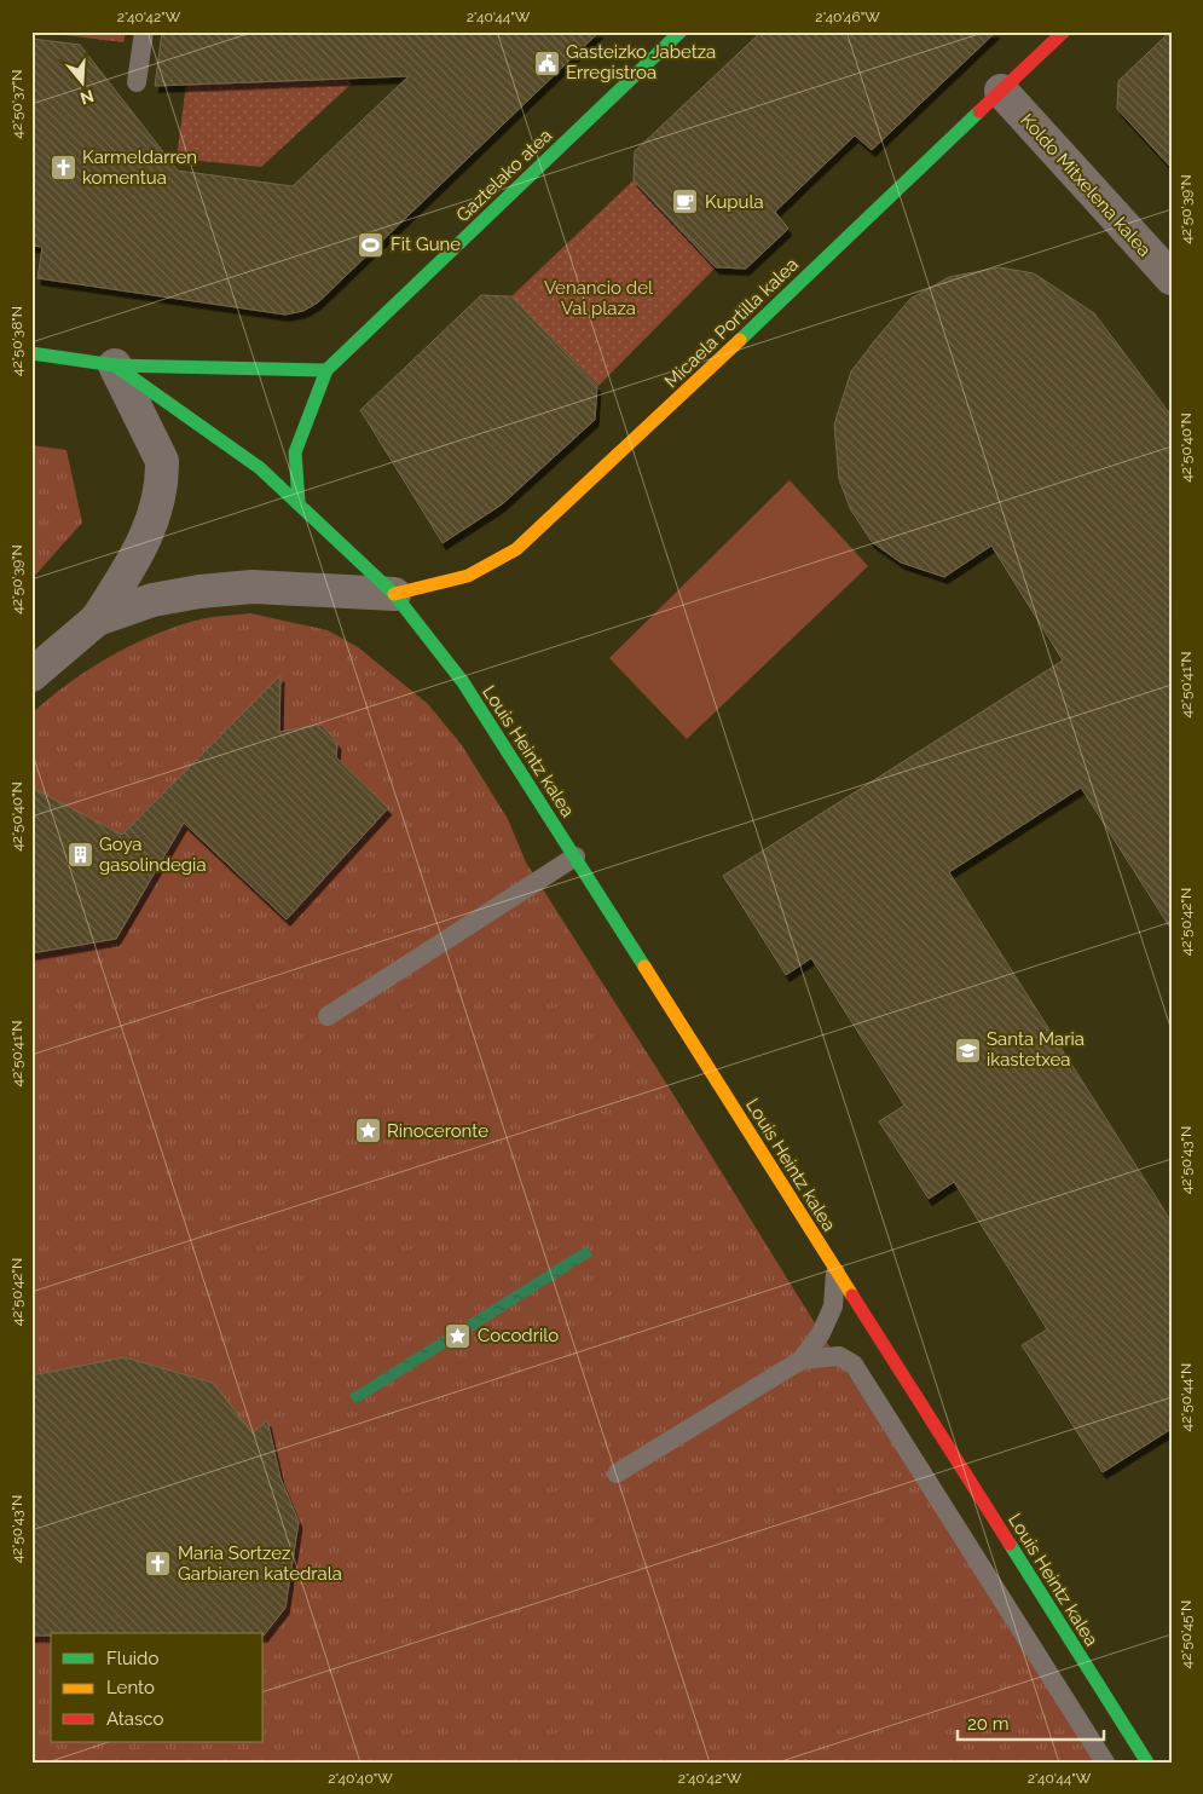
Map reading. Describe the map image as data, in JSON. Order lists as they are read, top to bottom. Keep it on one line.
{"streets":{"main road":["Gaztelako atea","Micaela Portilla kalea","Louis Heintz kalea"],"street":["Koldo Mitxelena kalea"]},"crossings":[["Gaztelako atea","Louis Heintz kalea"],["Koldo Mitxelena kalea","Micaela Portilla kalea"],["Micaela Portilla kalea","Louis Heintz kalea"]],"parks":["Venancio del Val plaza"],"places":{"public building":["Gasteizko Jabetza Erregistroa"],"church":["Karmeldarren komentua","Maria Sortzez Garbiaren katedrala"],"cafe":["Kupula"],"sports":["Fit Gune"],"building":["Goya gasolindegia"],"school or university":["Santa Maria ikastetxea"],"place":["Rinoceronte","Cocodrilo"]},"legend":["Fluido","Lento","Atasco"],"scale_bar":"20 m","north":"bottom","coordinates":["2°40'42\"W","2°40'44\"W","2°40'46\"W","42°50'37\"N","42°50'39\"N","42°50'38\"N","42°50'40\"N","42°50'41\"N","42°50'42\"N","42°50'43\"N","42°50'44\"N","42°50'45\"N","2°40'40\"W"]}
